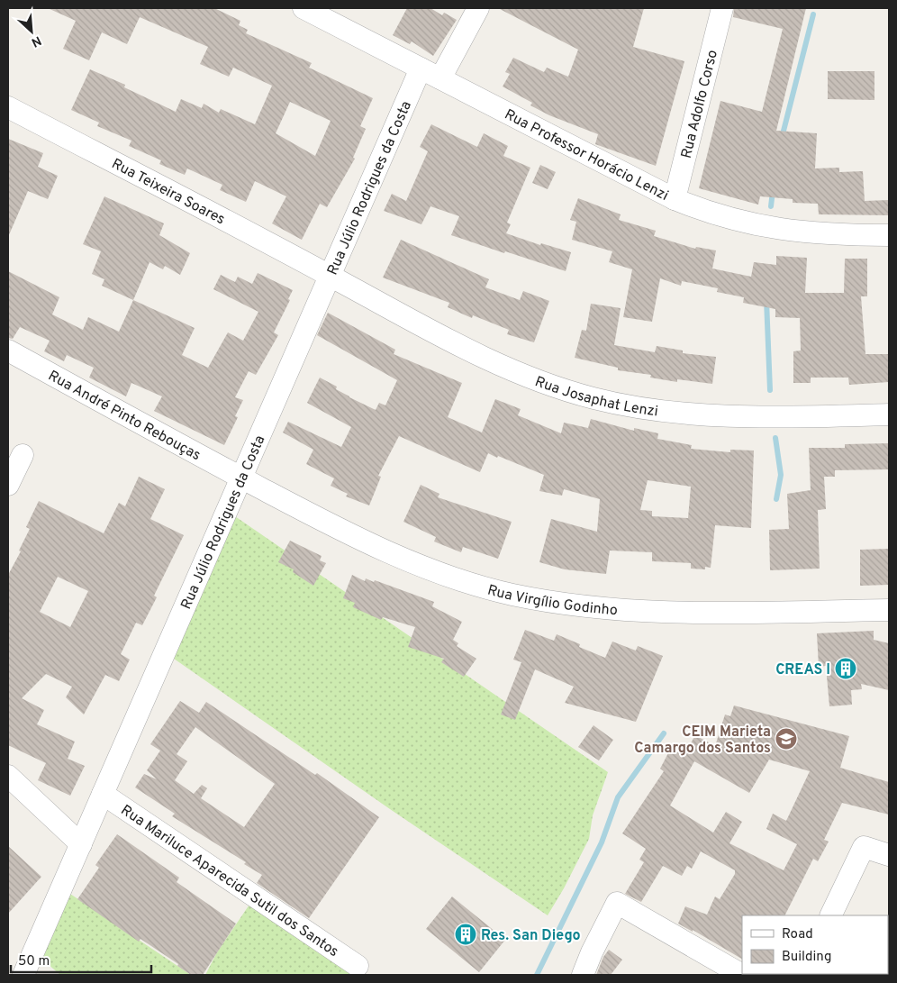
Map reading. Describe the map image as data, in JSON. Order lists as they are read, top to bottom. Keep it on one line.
{"streets":{"street":["Rua Adolfo Corso","Rua Professor Horácio Lenzi","Rua Júlio Rodrigues da Costa","Rua Teixeira Soares","Rua Josaphat Lenzi","Rua André Pinto Rebouças","Rua Virgílio Godinho","Rua Mariluce Aparecida Sutil dos Santos"]},"crossings":[["Rua Adolfo Corso","Rua Professor Horácio Lenzi"],["Rua Professor Horácio Lenzi","Rua Júlio Rodrigues da Costa"],["Rua Júlio Rodrigues da Costa","Rua Teixeira Soares"],["Rua Júlio Rodrigues da Costa","Rua Josaphat Lenzi"],["Rua Júlio Rodrigues da Costa","Rua André Pinto Rebouças"],["Rua Júlio Rodrigues da Costa","Rua Virgílio Godinho"],["Rua Júlio Rodrigues da Costa","Rua Mariluce Aparecida Sutil dos Santos"],["Rua Teixeira Soares","Rua Josaphat Lenzi"],["Rua André Pinto Rebouças","Rua Virgílio Godinho"]],"places":{"building":["CREAS I","Res. San Diego"],"school or university":["CEIM Marieta Camargo dos Santos"]},"legend":["Road","Building"],"scale_bar":"50 m","north":"bottom right"}
